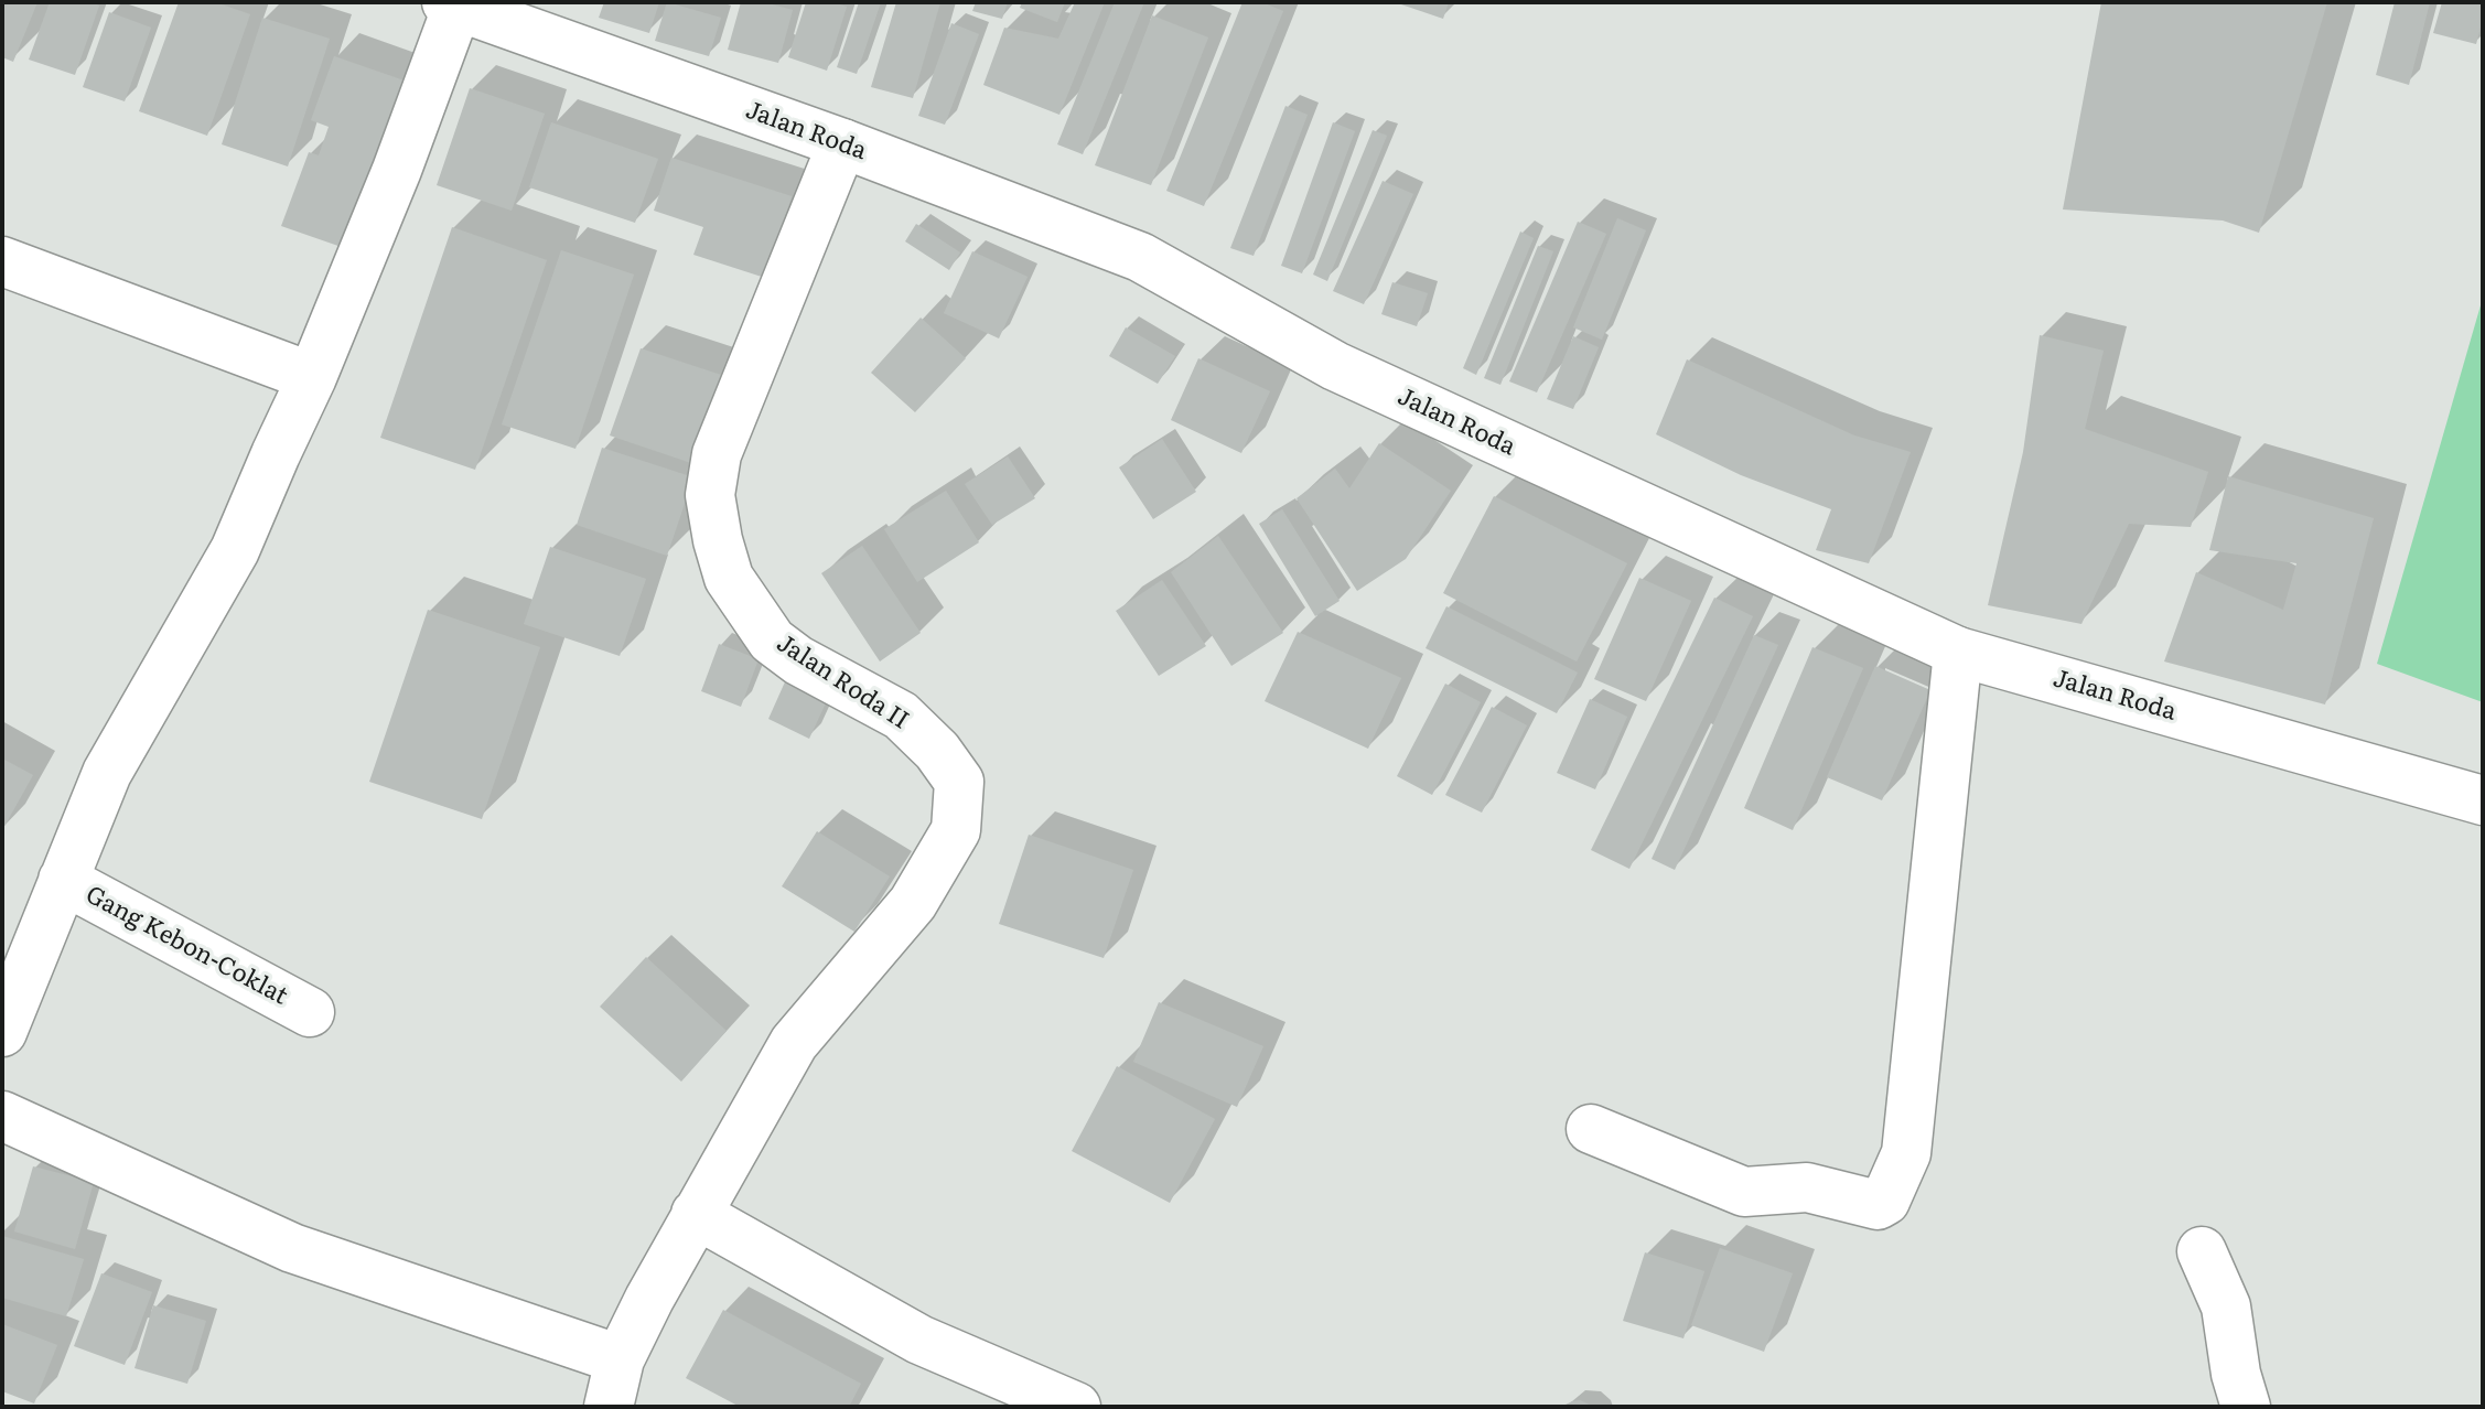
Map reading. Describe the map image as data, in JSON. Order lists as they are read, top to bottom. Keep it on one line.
{"streets":{"street":["Jalan Roda","Jalan Roda II","Gang Kebon-Coklat"]},"crossings":[["Jalan Roda","Jalan Roda II"]]}
